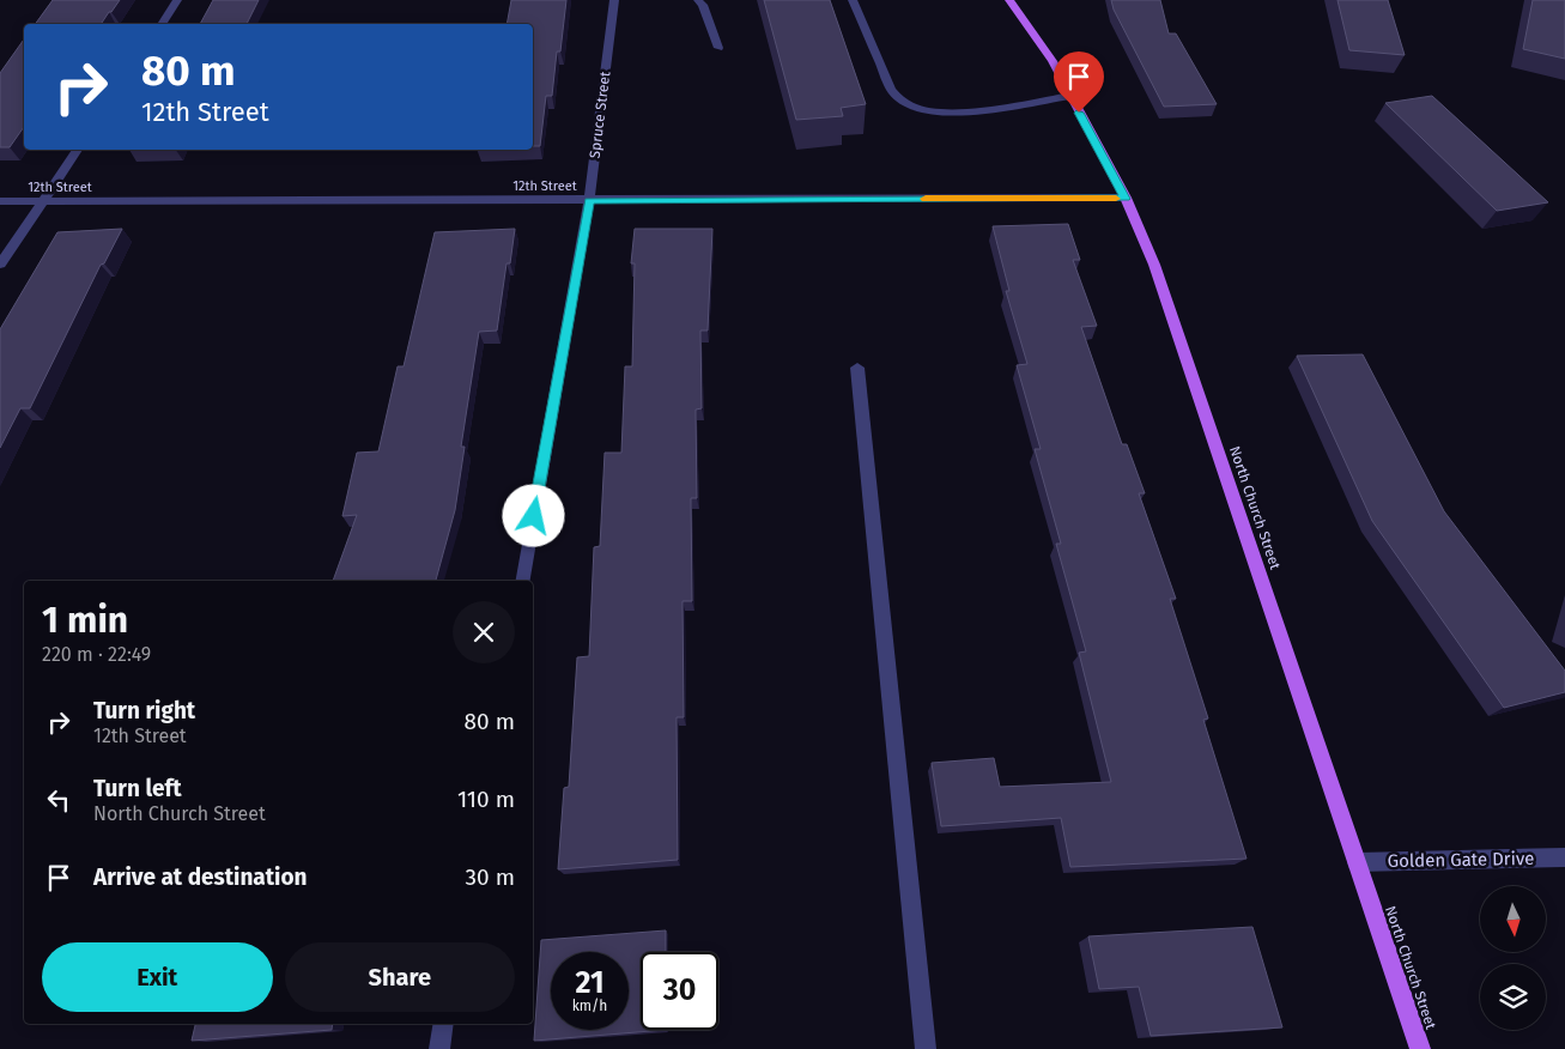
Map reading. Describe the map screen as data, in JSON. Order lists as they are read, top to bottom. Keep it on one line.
{"streets":{"main road":["North Church Street"],"street":["Spruce Street","12th Street","Golden Gate Drive"]},"crossings":[["Spruce Street","12th Street"],["12th Street","North Church Street"],["North Church Street","Golden Gate Drive"]],"north":"bottom","page":{"turn":["80 m","12th Street"],"heading":["1 min","220 m · 22:49"],"list":[{"name":"Turn right","note":"12th Street","value":"80 m"},{"name":"Turn left","note":"North Church Street","value":"110 m"},{"name":"Arrive at destination","value":"30 m"}],"buttons":["Exit","Share"],"speed":"21 km/h","limit":"30"}}
